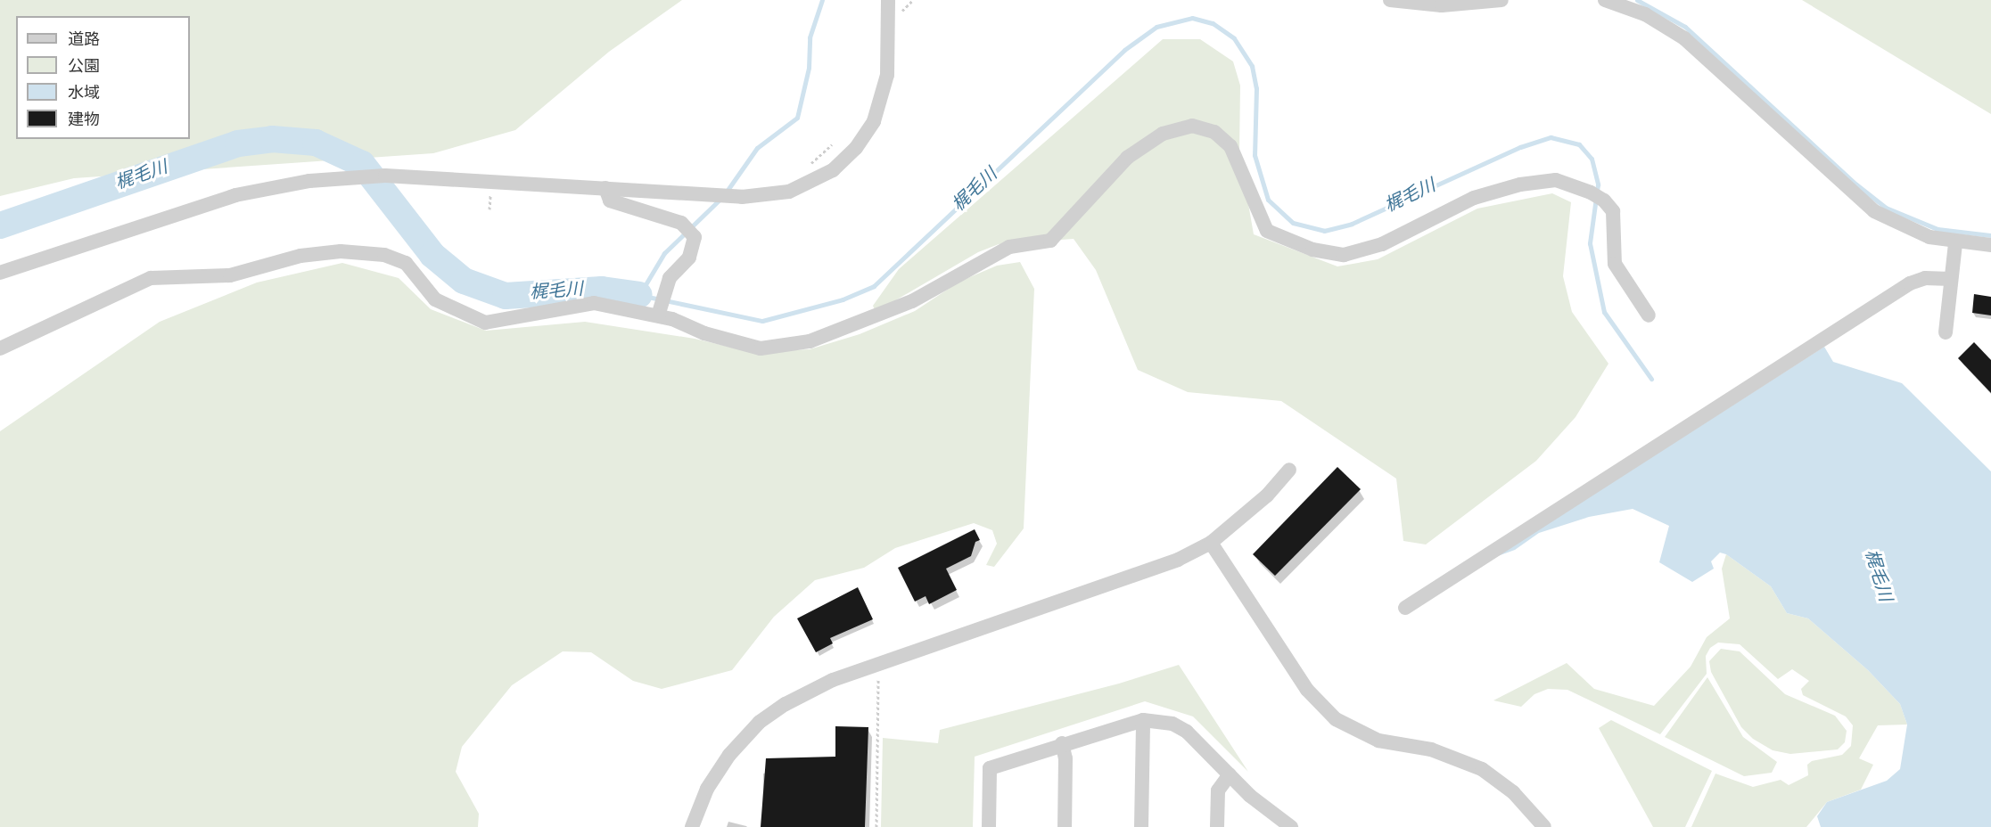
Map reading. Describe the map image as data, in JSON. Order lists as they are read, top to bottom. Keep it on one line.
{"water":["梶毛川"],"legend":["道路","公園","水域","建物"]}
